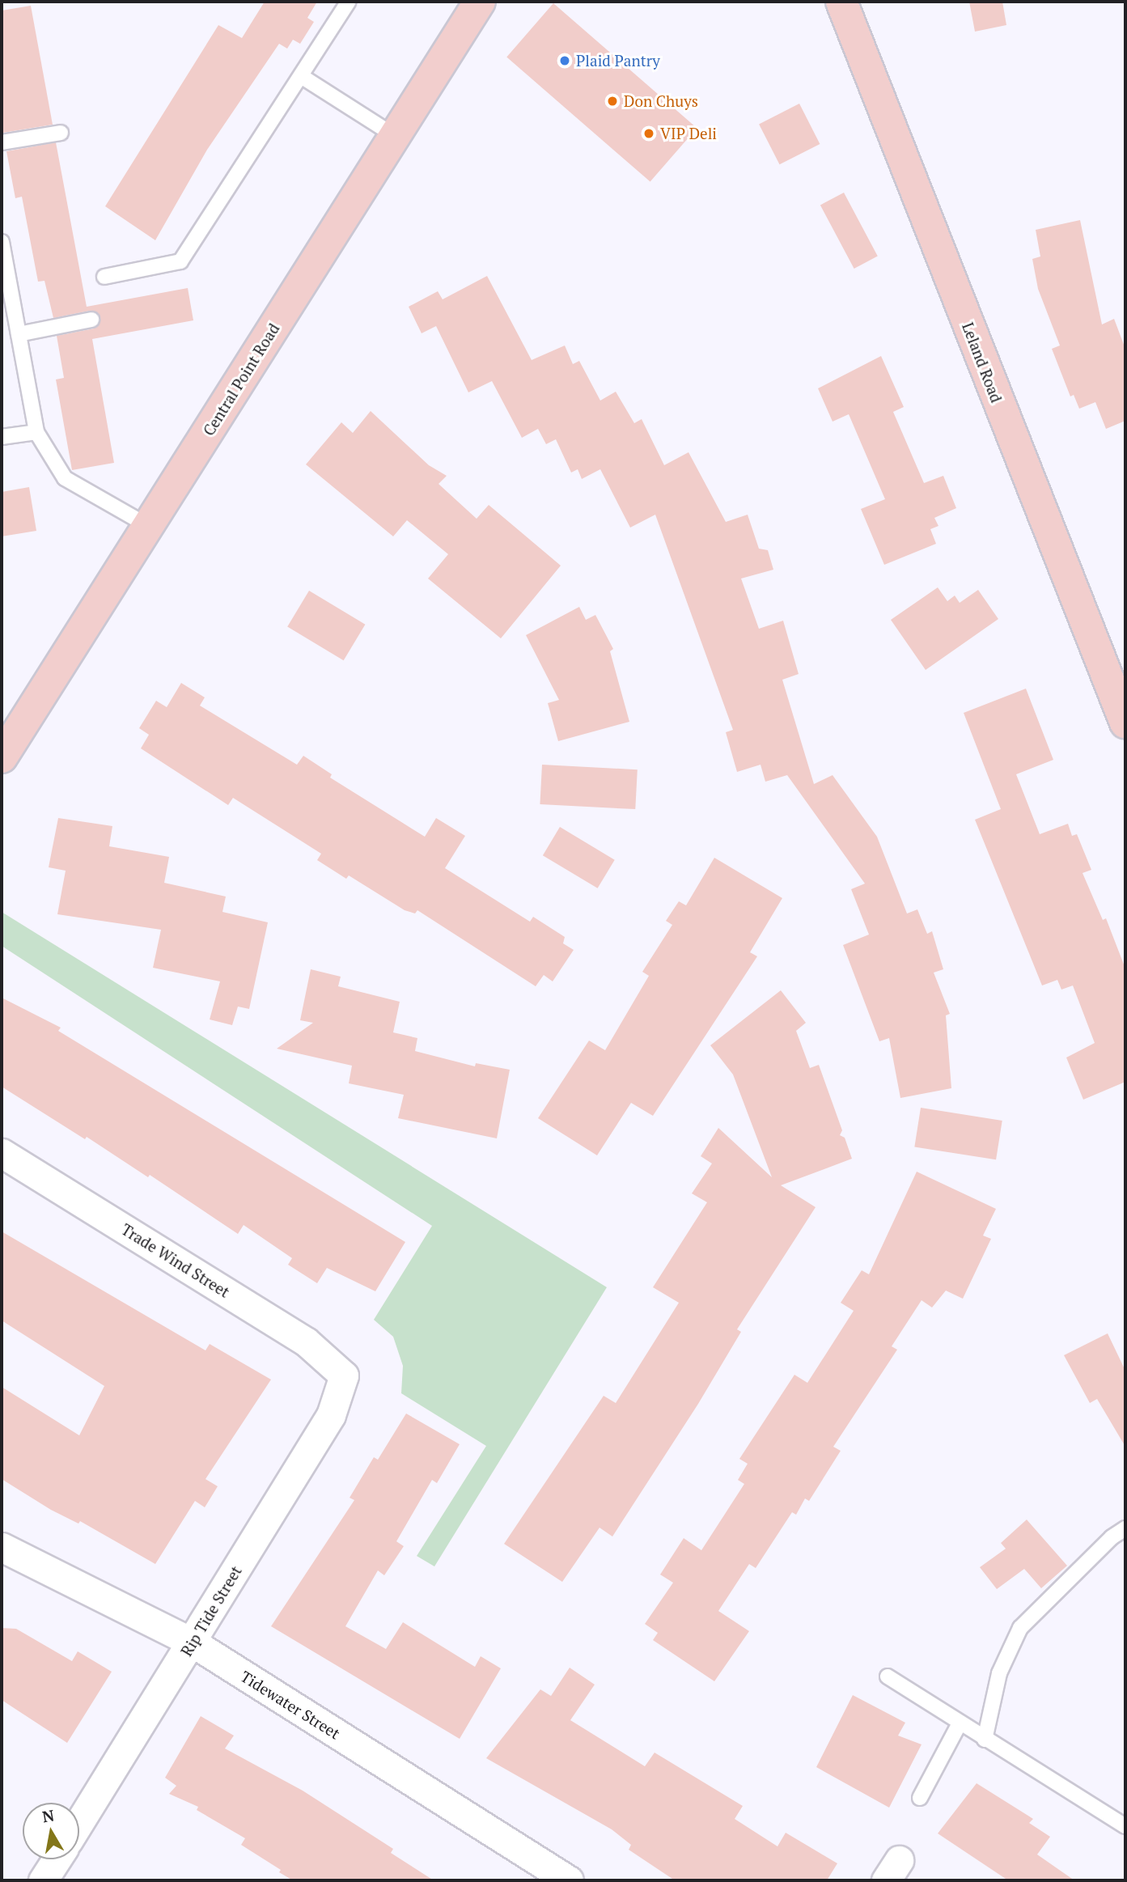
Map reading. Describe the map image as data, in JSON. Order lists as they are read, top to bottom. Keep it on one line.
{"streets":{"street":["Leland Road","Central Point Road","Trade Wind Street","Rip Tide Street","Tidewater Street"]},"crossings":[["Trade Wind Street","Rip Tide Street"],["Rip Tide Street","Tidewater Street"]],"places":["Plaid Pantry","Don Chuys","VIP Deli"],"north":"top"}
